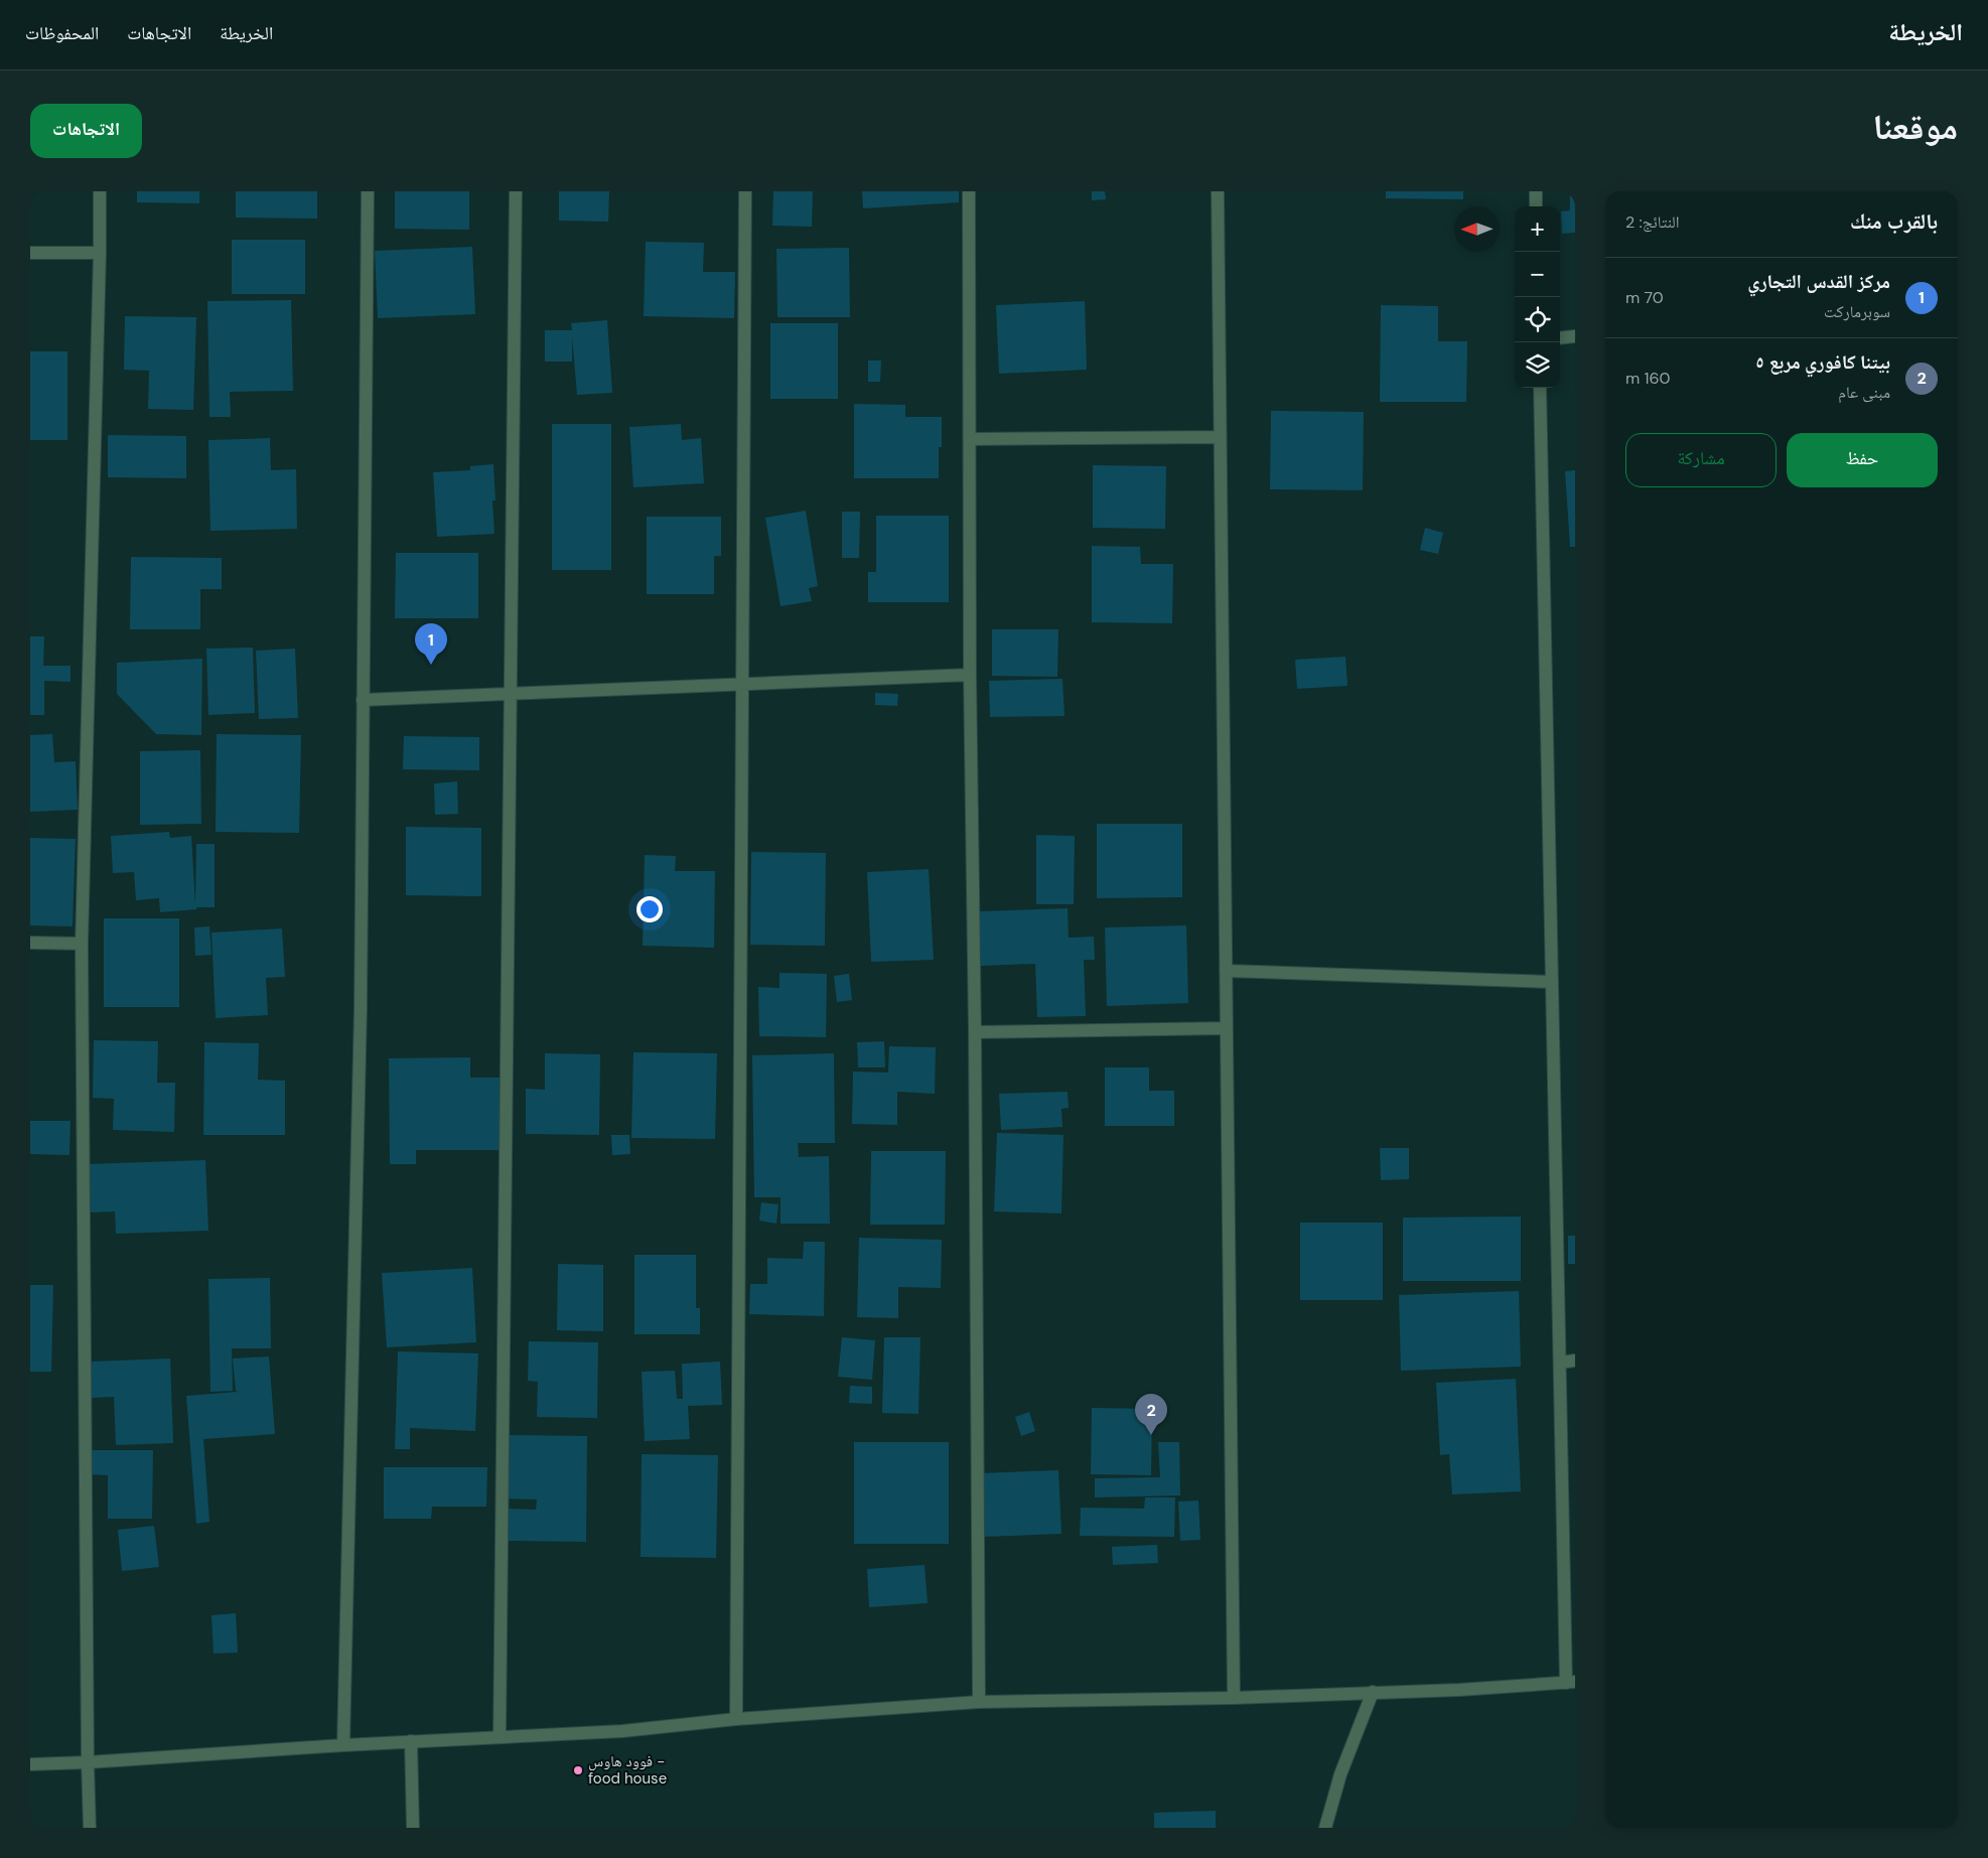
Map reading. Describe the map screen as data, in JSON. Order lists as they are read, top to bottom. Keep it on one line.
{"places":["فوود هاوس - food house"],"north":"left","page":{"header":"الخريطة","nav":["الخريطة","الاتجاهات","المحفوظات"],"title":"موقعنا","buttons":["الاتجاهات",["حفظ","مشاركة"]],"heading":["بالقرب منك","النتائج: 2"],"map_buttons":["+","−"],"list":[{"mark":"1","name":"مركز القدس التجاري","note":"سوبرماركت","value":"70 m"},{"mark":"2","name":"بيتنا كافوري مربع ٥","note":"مبنى عام","value":"160 m"}],"pins":["1","2"]}}
